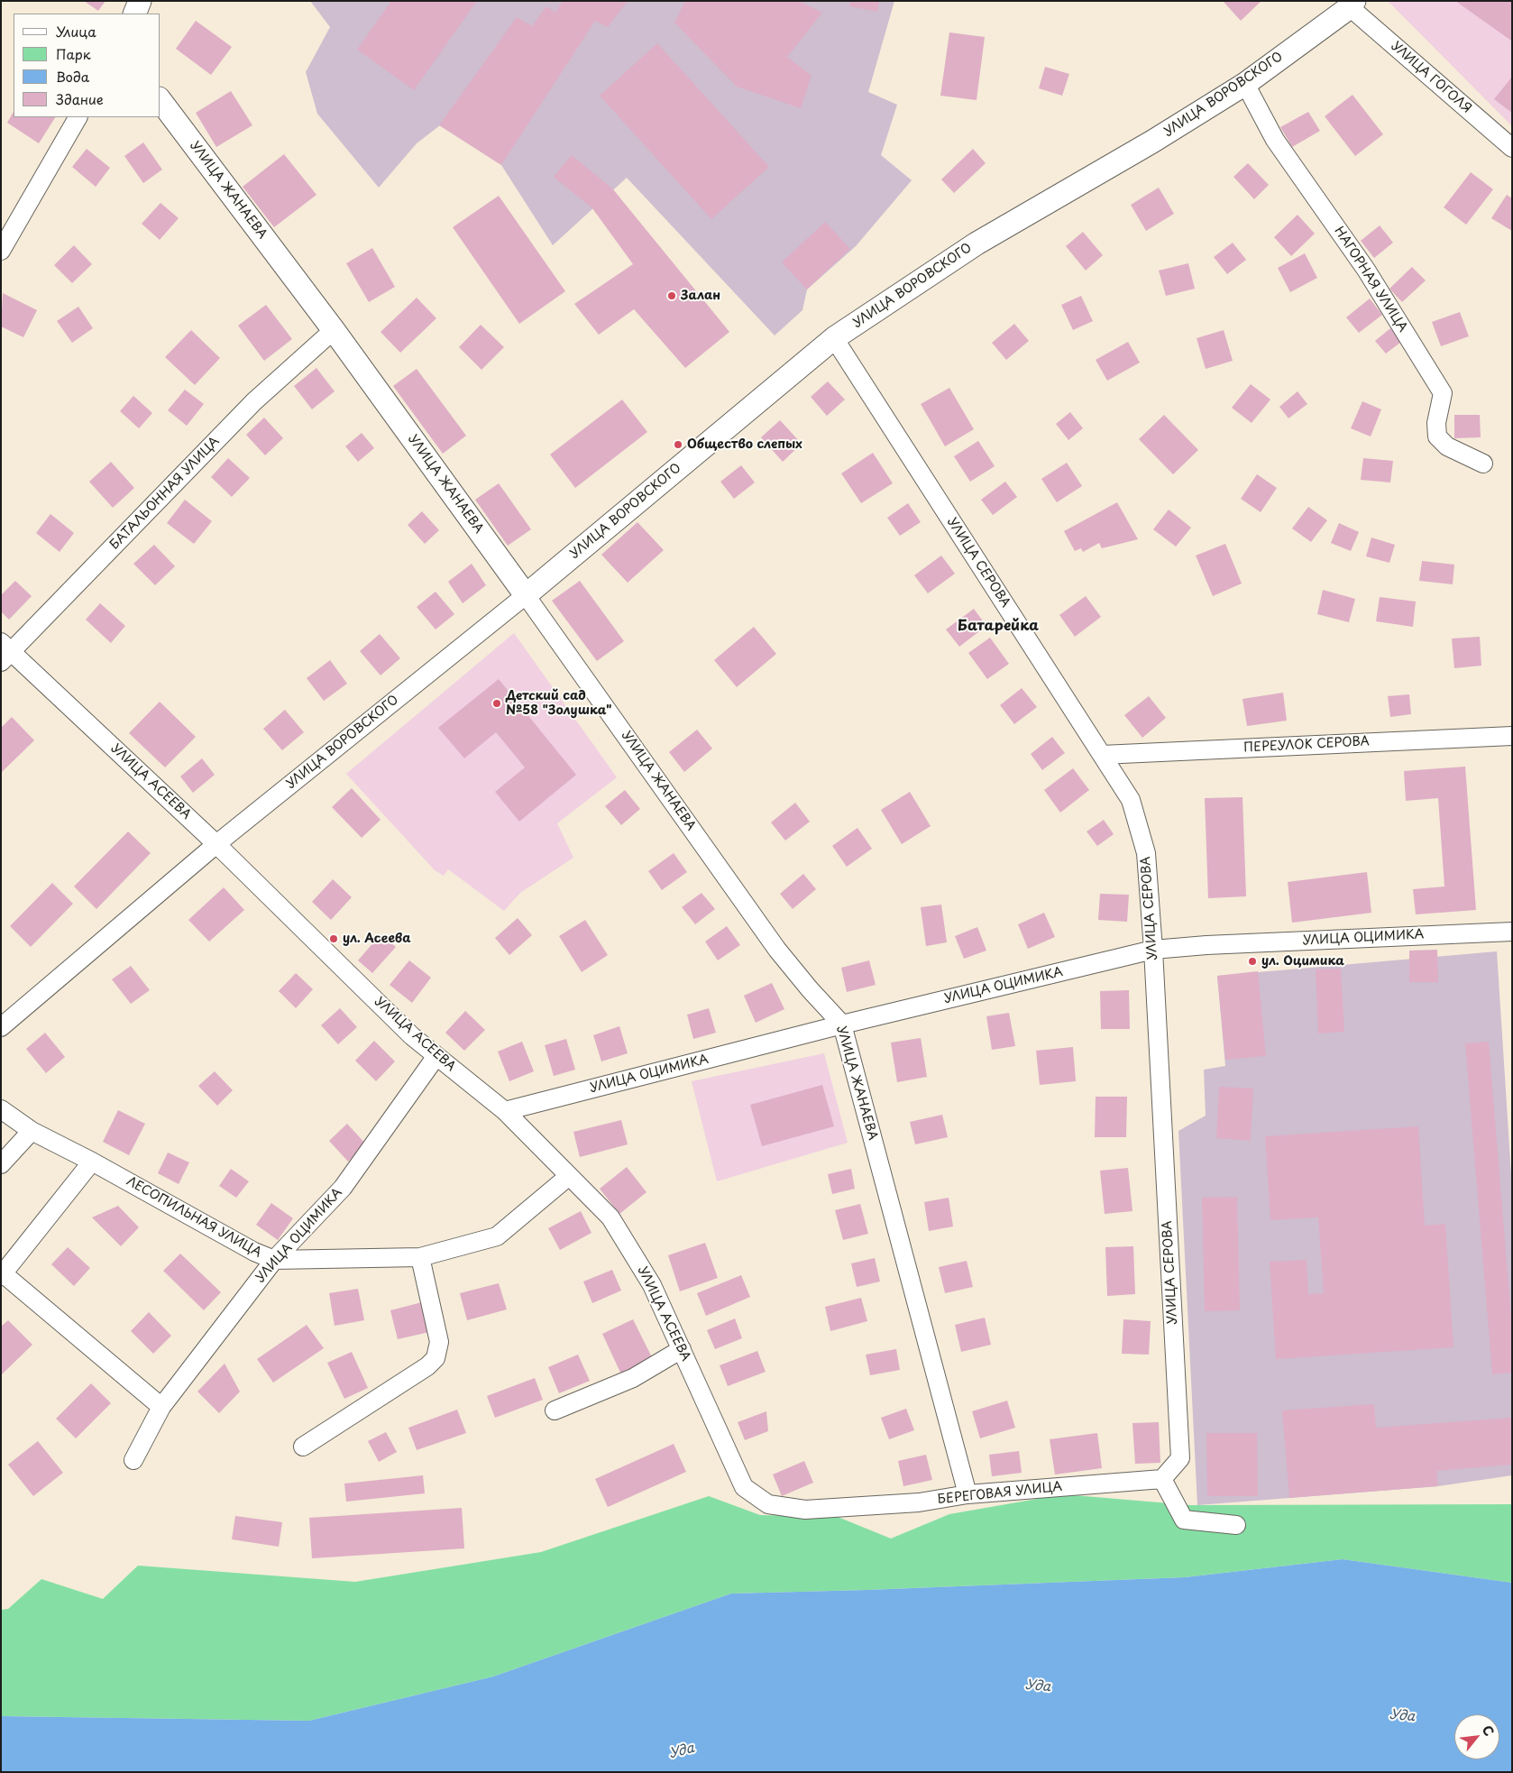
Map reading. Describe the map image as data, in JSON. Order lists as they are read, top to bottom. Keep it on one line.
{"streets":{"street":["УЛИЦА ГОГОЛЯ","УЛИЦА ВОРОВСКОГО","УЛИЦА ЖАНАЕВА","НАГОРНАЯ УЛИЦА","БАТАЛЬОННАЯ УЛИЦА","УЛИЦА СЕРОВА","ПЕРЕУЛОК СЕРОВА","УЛИЦА АСЕЕВА","УЛИЦА ОЦИМИКА","ЛЕСОПИЛЬНАЯ УЛИЦА","БЕРЕГОВАЯ УЛИЦА"]},"crossings":[["УЛИЦА ГОГОЛЯ","УЛИЦА ВОРОВСКОГО"],["УЛИЦА ВОРОВСКОГО","УЛИЦА ЖАНАЕВА"],["УЛИЦА ВОРОВСКОГО","НАГОРНАЯ УЛИЦА"],["УЛИЦА ВОРОВСКОГО","УЛИЦА СЕРОВА"],["УЛИЦА ВОРОВСКОГО","УЛИЦА АСЕЕВА"],["УЛИЦА ЖАНАЕВА","БАТАЛЬОННАЯ УЛИЦА"],["УЛИЦА ЖАНАЕВА","УЛИЦА ОЦИМИКА"],["УЛИЦА ЖАНАЕВА","БЕРЕГОВАЯ УЛИЦА"],["БАТАЛЬОННАЯ УЛИЦА","УЛИЦА АСЕЕВА"],["УЛИЦА СЕРОВА","ПЕРЕУЛОК СЕРОВА"],["УЛИЦА СЕРОВА","УЛИЦА ОЦИМИКА"],["УЛИЦА СЕРОВА","БЕРЕГОВАЯ УЛИЦА"],["УЛИЦА АСЕЕВА","УЛИЦА ОЦИМИКА"],["УЛИЦА АСЕЕВА","ЛЕСОПИЛЬНАЯ УЛИЦА"],["УЛИЦА АСЕЕВА","БЕРЕГОВАЯ УЛИЦА"],["УЛИЦА ОЦИМИКА","ЛЕСОПИЛЬНАЯ УЛИЦА"]],"districts":["Батарейка"],"water":["Уда"],"places":["Залан","Общество слепых","Детский сад №58 \"Золушка\"","ул. Асеева","ул. Оцимика"],"legend":["Улица","Парк","Вода","Здание"],"north":"top right"}
